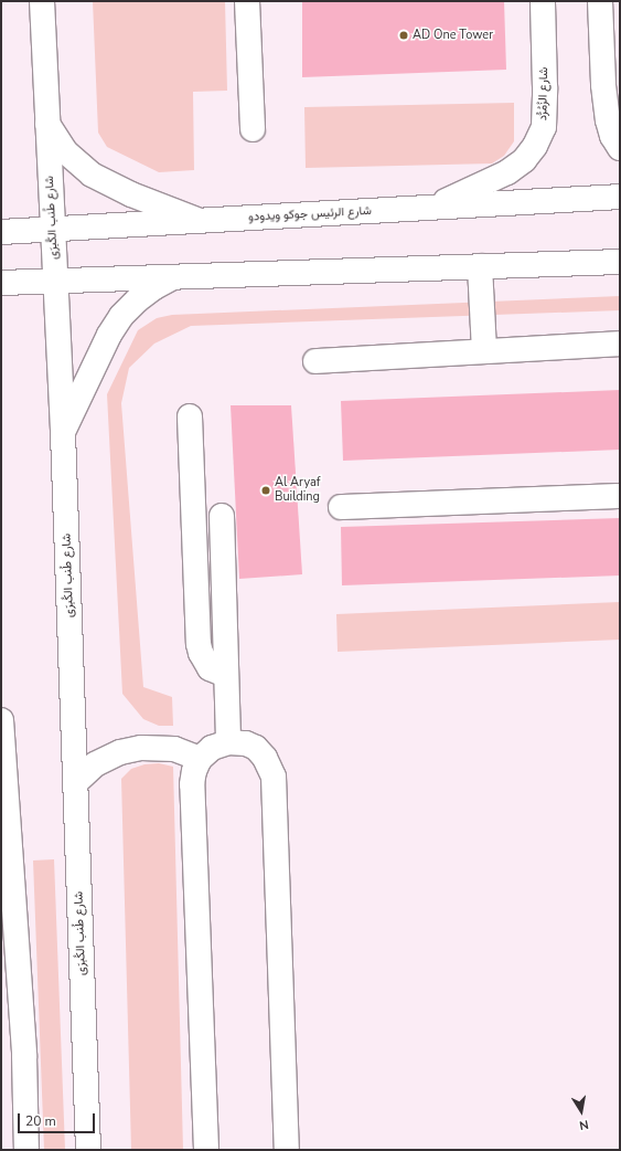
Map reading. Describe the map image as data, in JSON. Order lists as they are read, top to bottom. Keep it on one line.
{"streets":{"main road":["شارع الزُمُرُّد","شارع الرئيس جوكو ويدودو","شارع طُنب الكُبرَى"]},"crossings":[["شارع الزُمُرُّد","شارع الرئيس جوكو ويدودو"],["شارع الرئيس جوكو ويدودو","شارع طُنب الكُبرَى"]],"places":["AD One Tower","Al Aryaf Building"],"scale_bar":"20 m","north":"bottom"}
